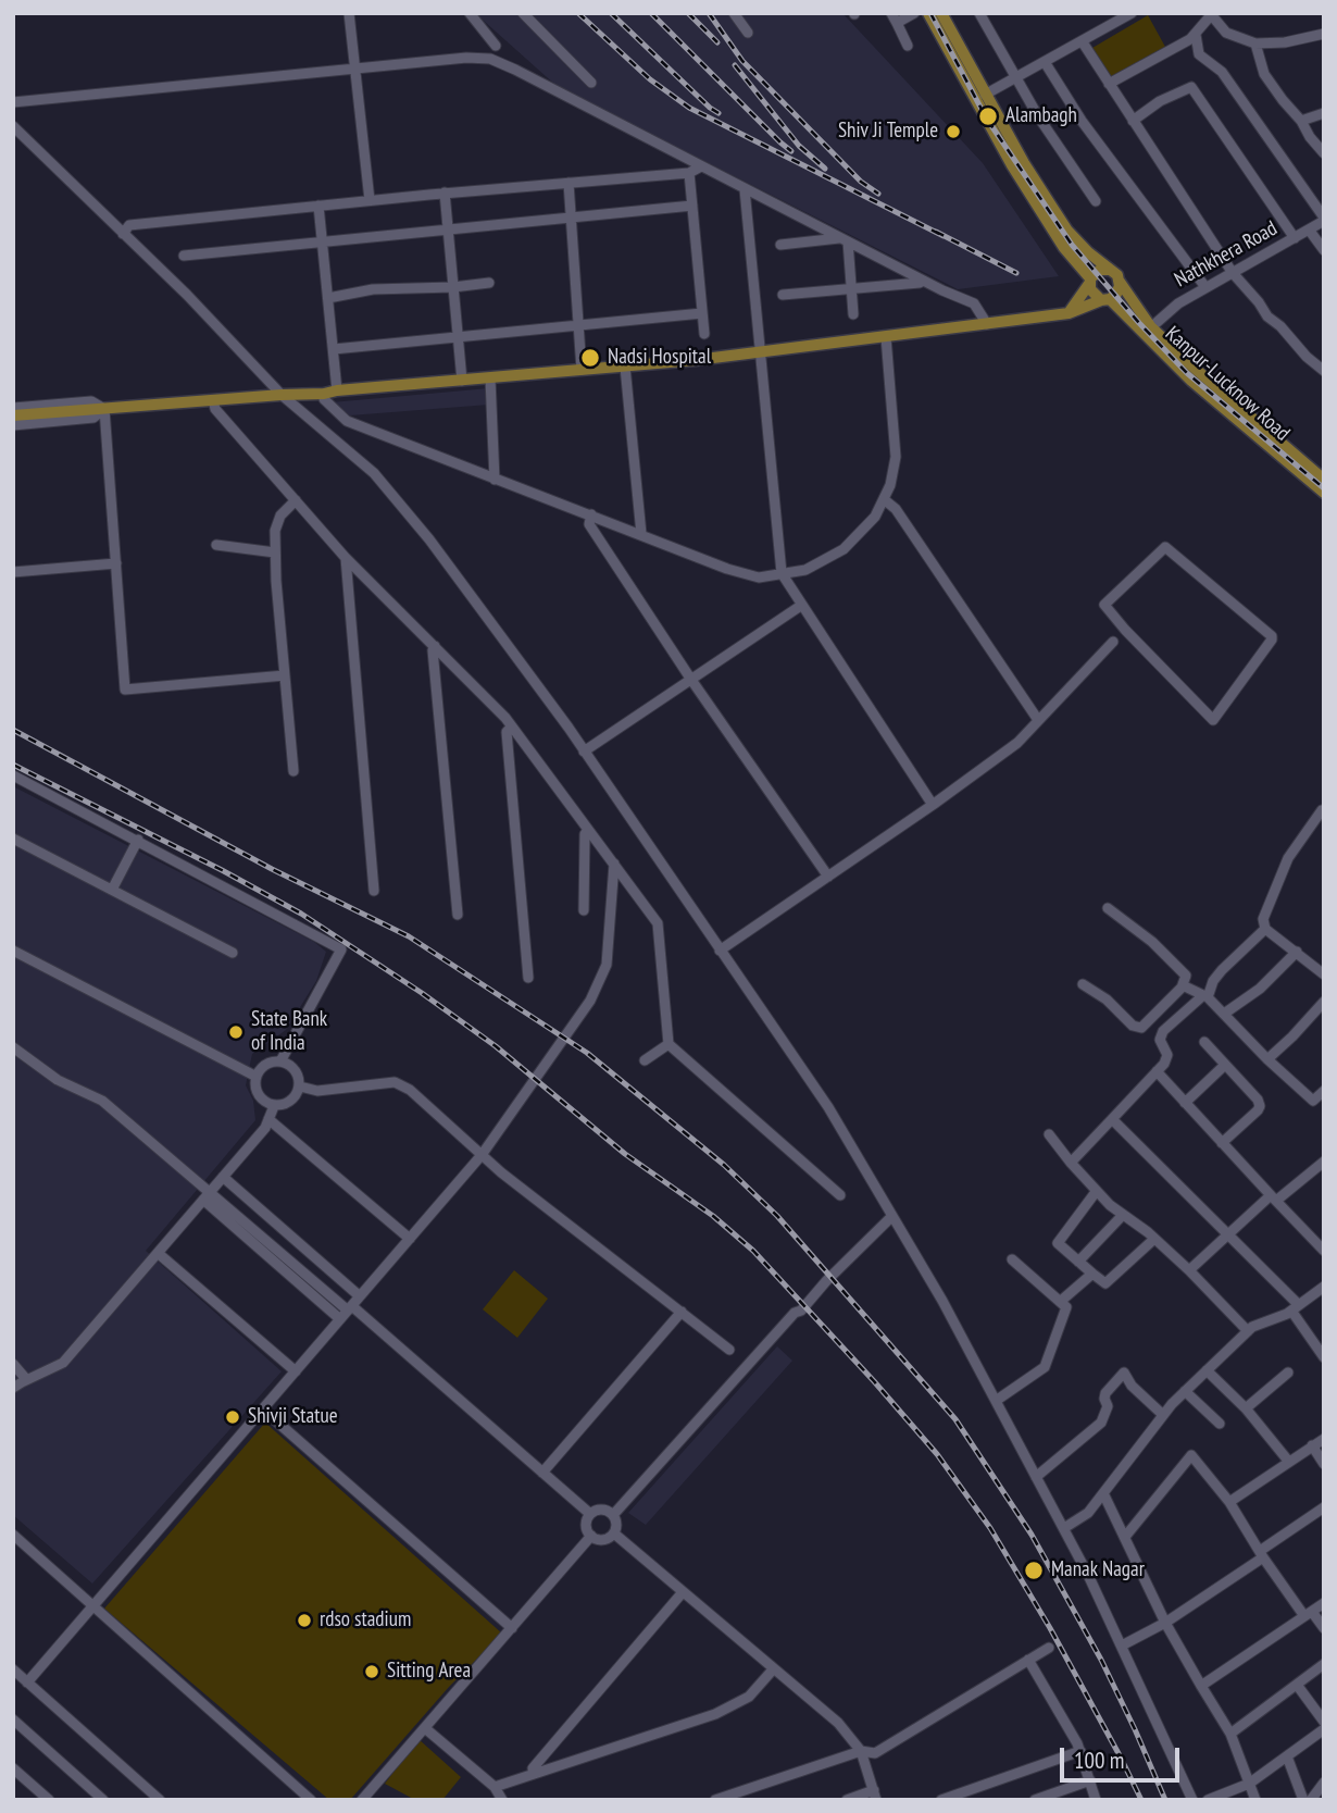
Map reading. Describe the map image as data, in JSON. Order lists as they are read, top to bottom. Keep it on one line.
{"streets":{"main road":["Kanpur-Lucknow Road"],"street":["Nathkhera Road"]},"crossings":[["Nathkhera Road","Kanpur-Lucknow Road"]],"places":["Alambagh","Shiv Ji Temple","Nadsi Hospital","State Bank of India","Shivji Statue","Manak Nagar","rdso stadium","Sitting Area"],"scale_bar":"100 m"}
